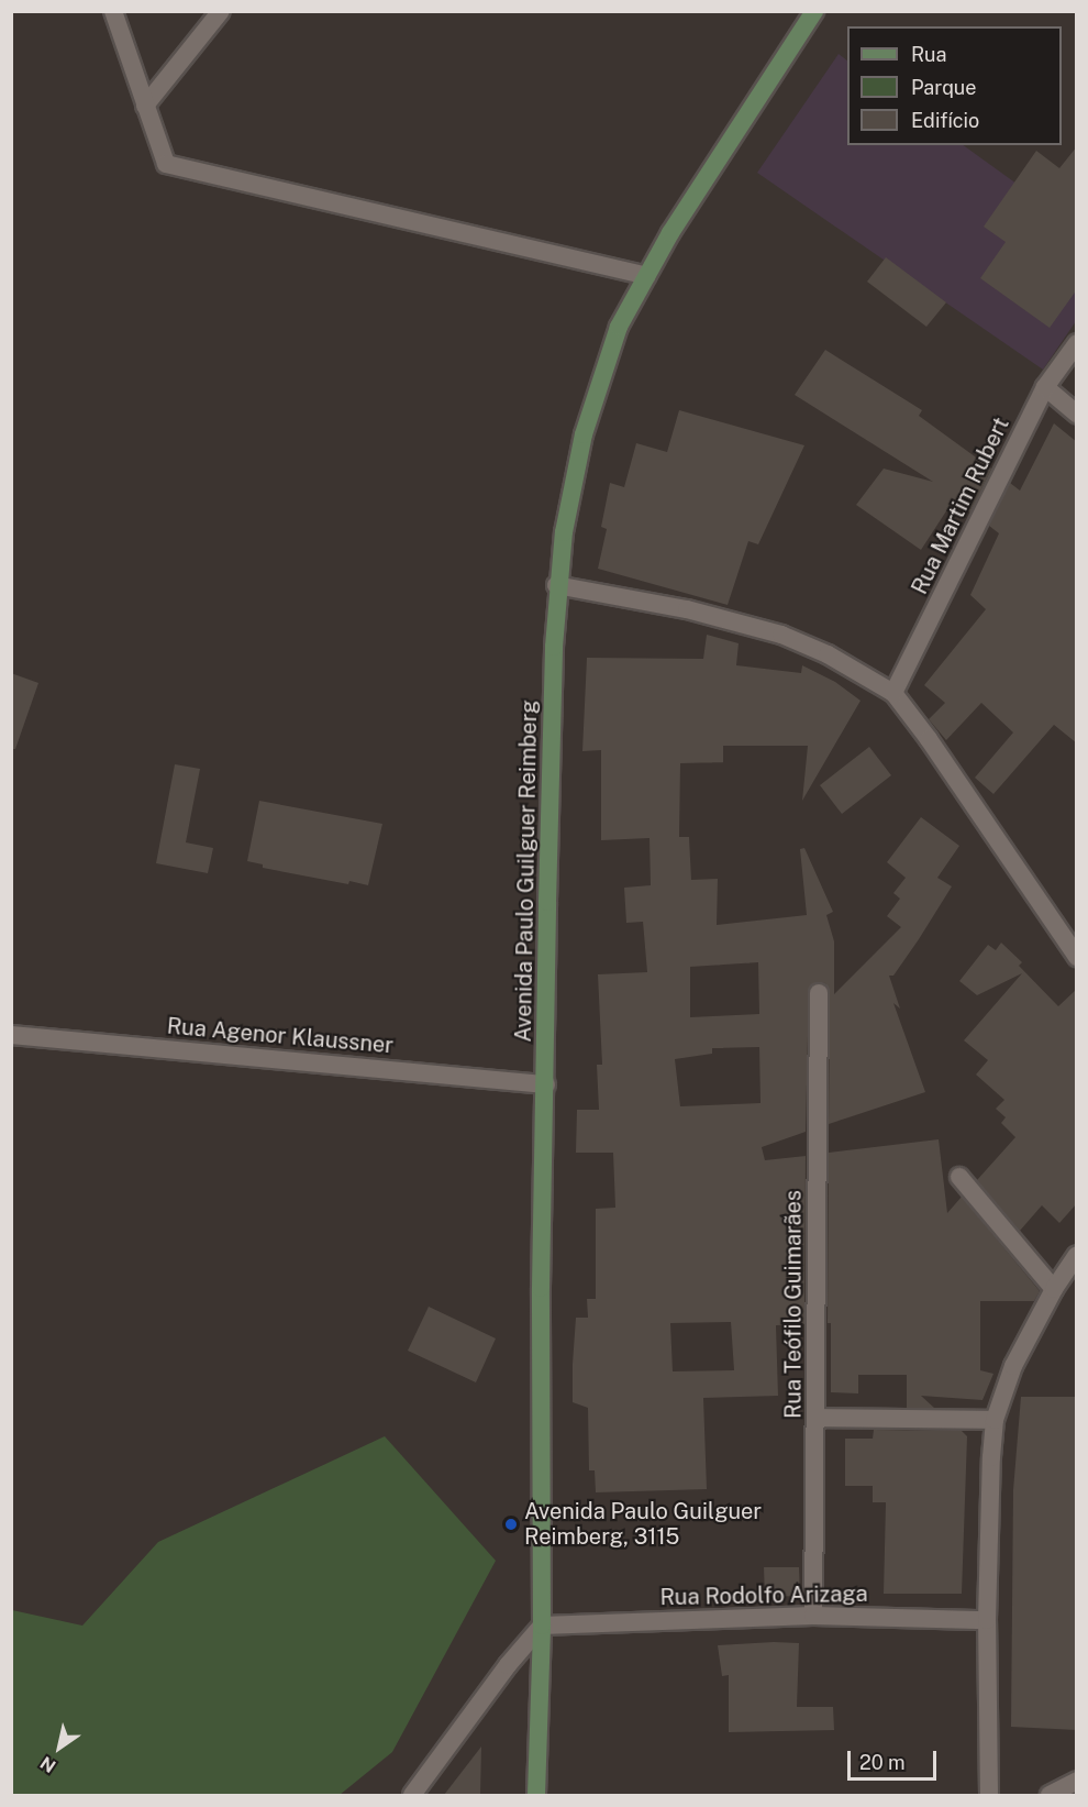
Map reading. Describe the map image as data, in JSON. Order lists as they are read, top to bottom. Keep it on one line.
{"streets":{"main road":["Avenida Paulo Guilguer Reimberg"],"street":["Rua Martim Rubert","Rua Agenor Klaussner","Rua Teófilo Guimarães","Rua Rodolfo Arizaga"]},"crossings":[["Avenida Paulo Guilguer Reimberg","Rua Agenor Klaussner"],["Avenida Paulo Guilguer Reimberg","Rua Rodolfo Arizaga"],["Rua Teófilo Guimarães","Rua Rodolfo Arizaga"]],"places":["Avenida Paulo Guilguer Reimberg, 3115"],"legend":["Rua","Parque","Edifício"],"scale_bar":"20 m","north":"bottom left"}
